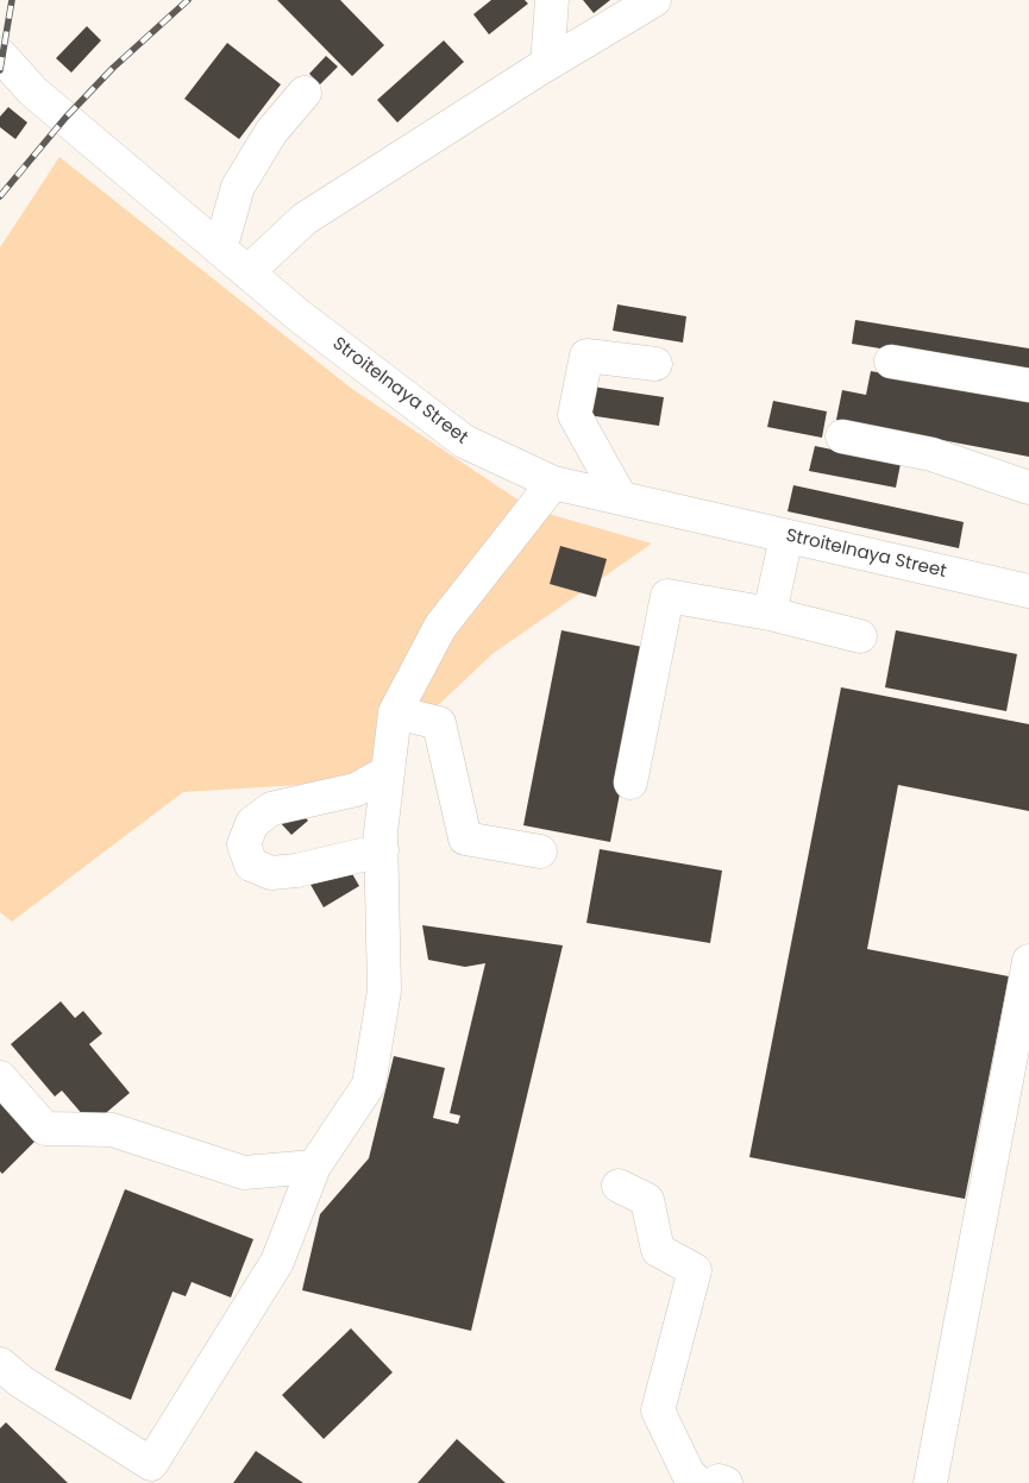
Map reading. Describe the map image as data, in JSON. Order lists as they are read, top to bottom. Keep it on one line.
{"streets":{"street":["Stroitelnaya Street"]}}
